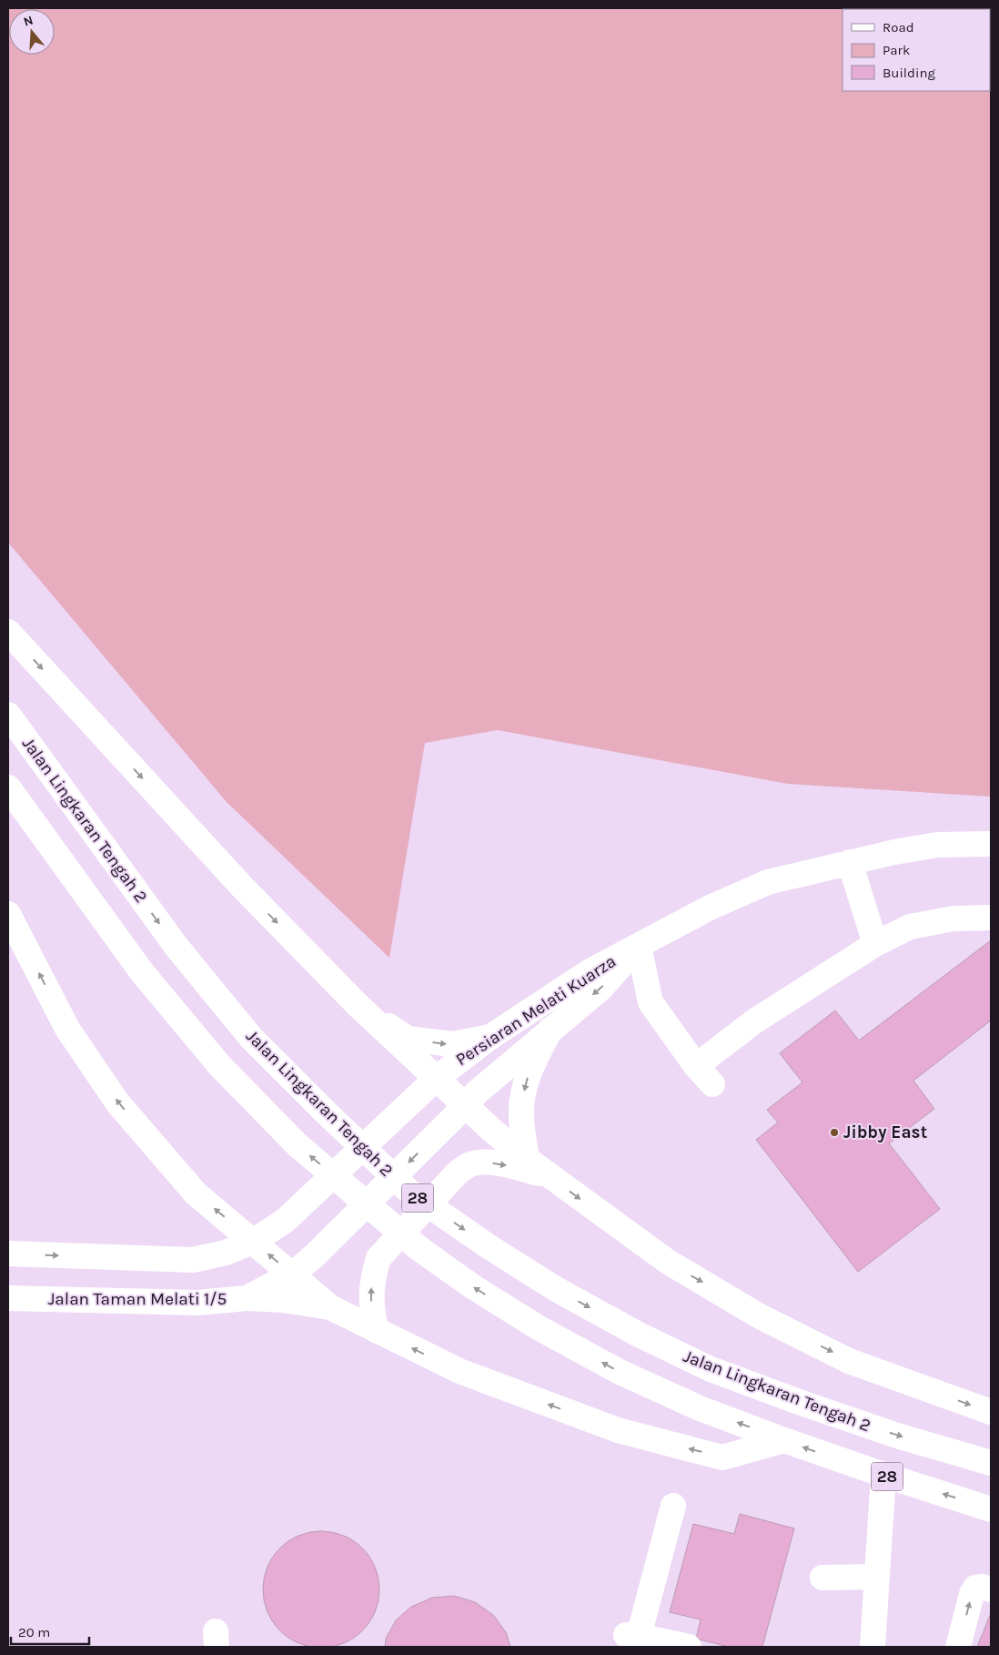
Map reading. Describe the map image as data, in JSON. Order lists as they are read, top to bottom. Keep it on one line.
{"streets":{"main road":["Jalan Lingkaran Tengah 2","Persiaran Melati Kuarza","28","Jalan Taman Melati 1/5"]},"crossings":[["Persiaran Melati Kuarza","Jalan Taman Melati 1/5"]],"places":["Jibby East"],"legend":["Road","Park","Building"],"scale_bar":"20 m","north":"top"}
